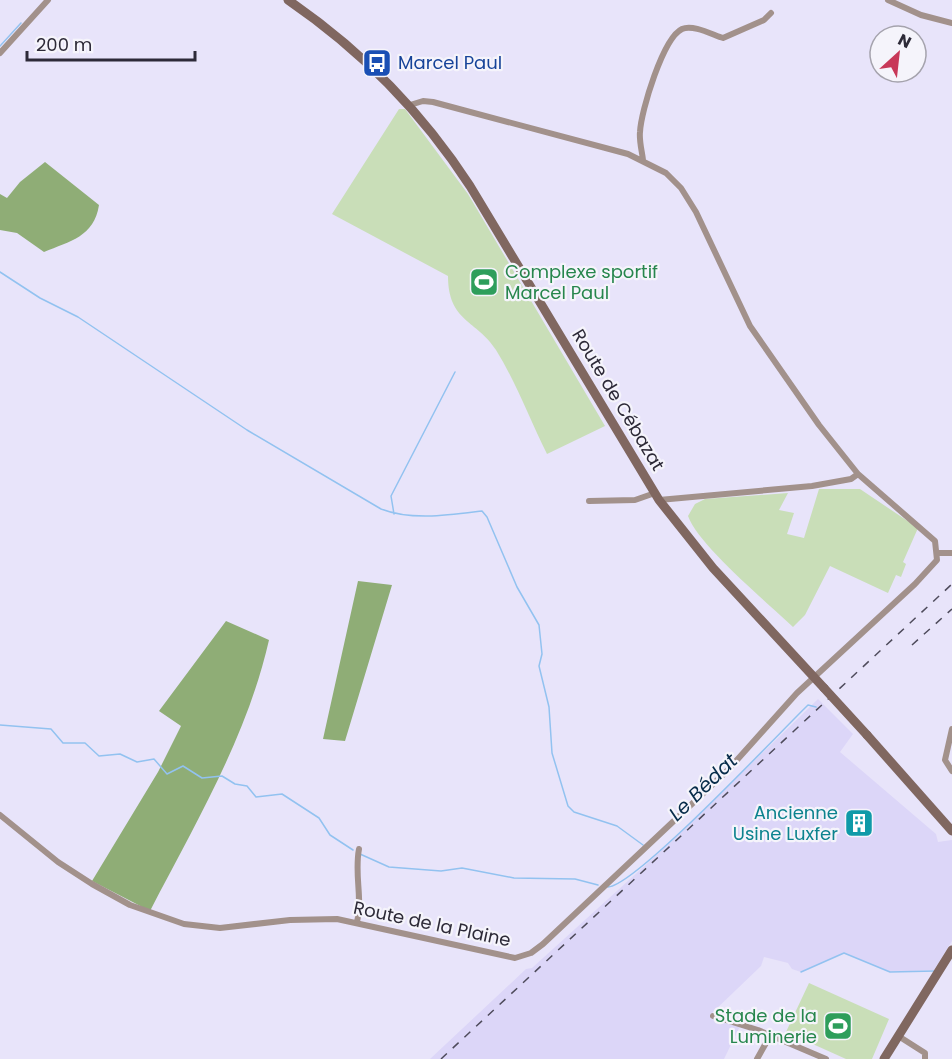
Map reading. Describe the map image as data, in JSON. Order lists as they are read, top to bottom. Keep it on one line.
{"streets":{"main road":["Route de Cébazat"],"street":["Route de la Plaine"]},"crossings":[["Route de Cébazat","Route de la Plaine"]],"water":["Le Bédat"],"places":{"bus stop":["Marcel Paul"],"sports":["Complexe sportif Marcel Paul","Stade de la Luminerie"],"building":["Ancienne Usine Luxfer"]},"scale_bar":"200 m","north":"top right"}
